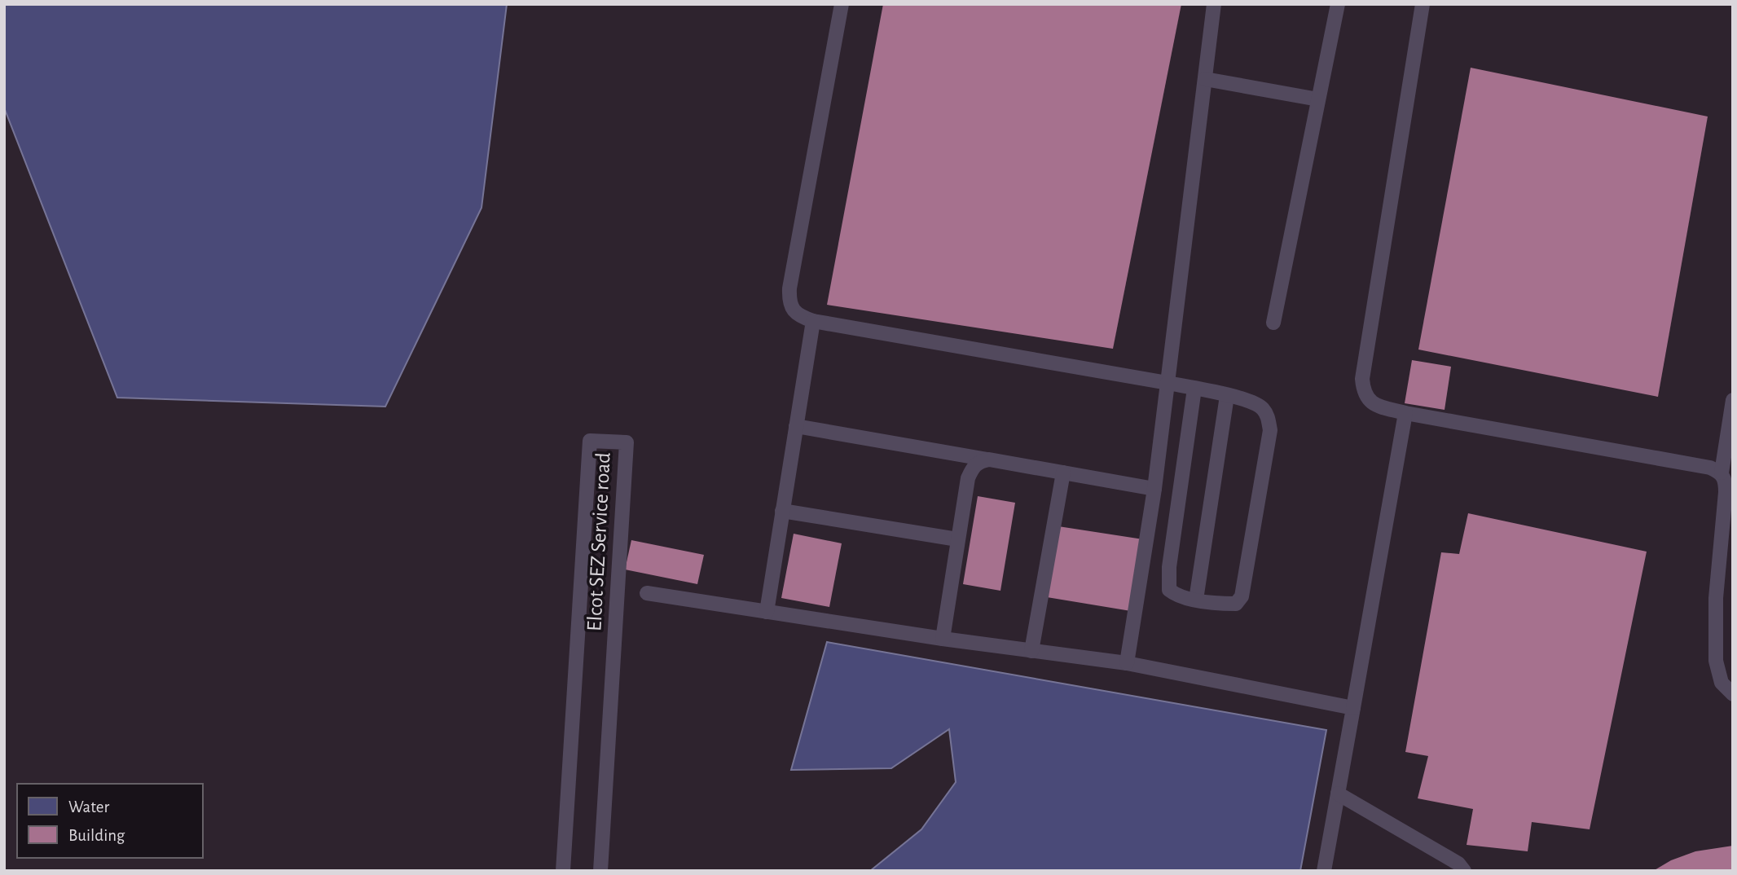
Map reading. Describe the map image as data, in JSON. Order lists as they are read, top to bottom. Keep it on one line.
{"streets":{"lane":["Elcot SEZ Service road"]},"legend":["Water","Building"]}
